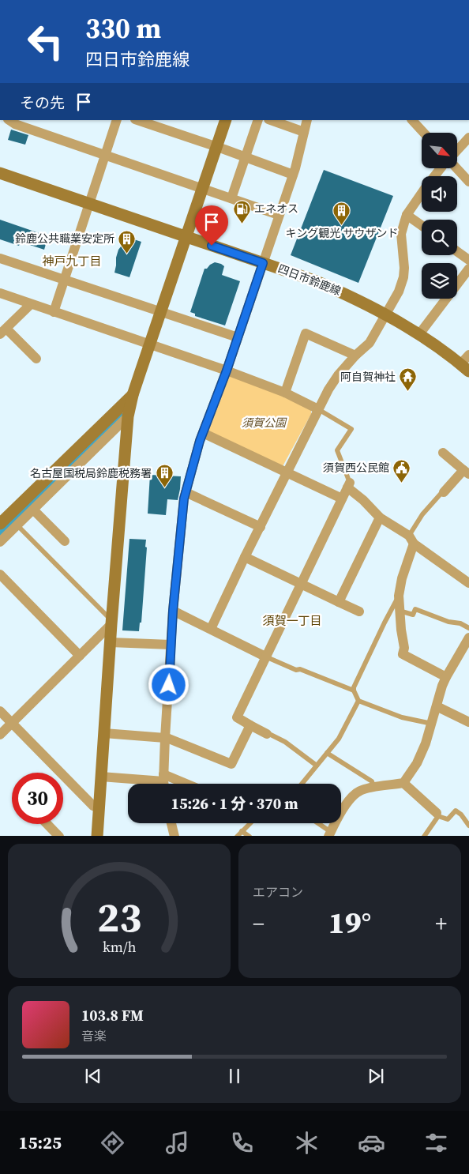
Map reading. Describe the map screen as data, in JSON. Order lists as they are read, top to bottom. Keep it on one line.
{"streets":{"street":["四日市鈴鹿線"]},"districts":["神戸九丁目","須賀一丁目"],"parks":["須賀公園"],"places":{"fuel station":["エネオス"],"building":["キング観光 サウザンド","鈴鹿公共職業安定所","名古屋国税局鈴鹿税務署"],"temple":["阿自賀神社"],"public building":["須賀西公民館"]},"north":"bottom right","page":{"turn":["330 m","四日市鈴鹿線"],"then":"その先","limit":"30","trip":"15:26 · 1 分 · 370 m","tile":"エアコン","heat":["−","19°","+"],"song":["103.8 FM","音楽"],"tabs":"15:25","gauge":["23","km/h"]}}
